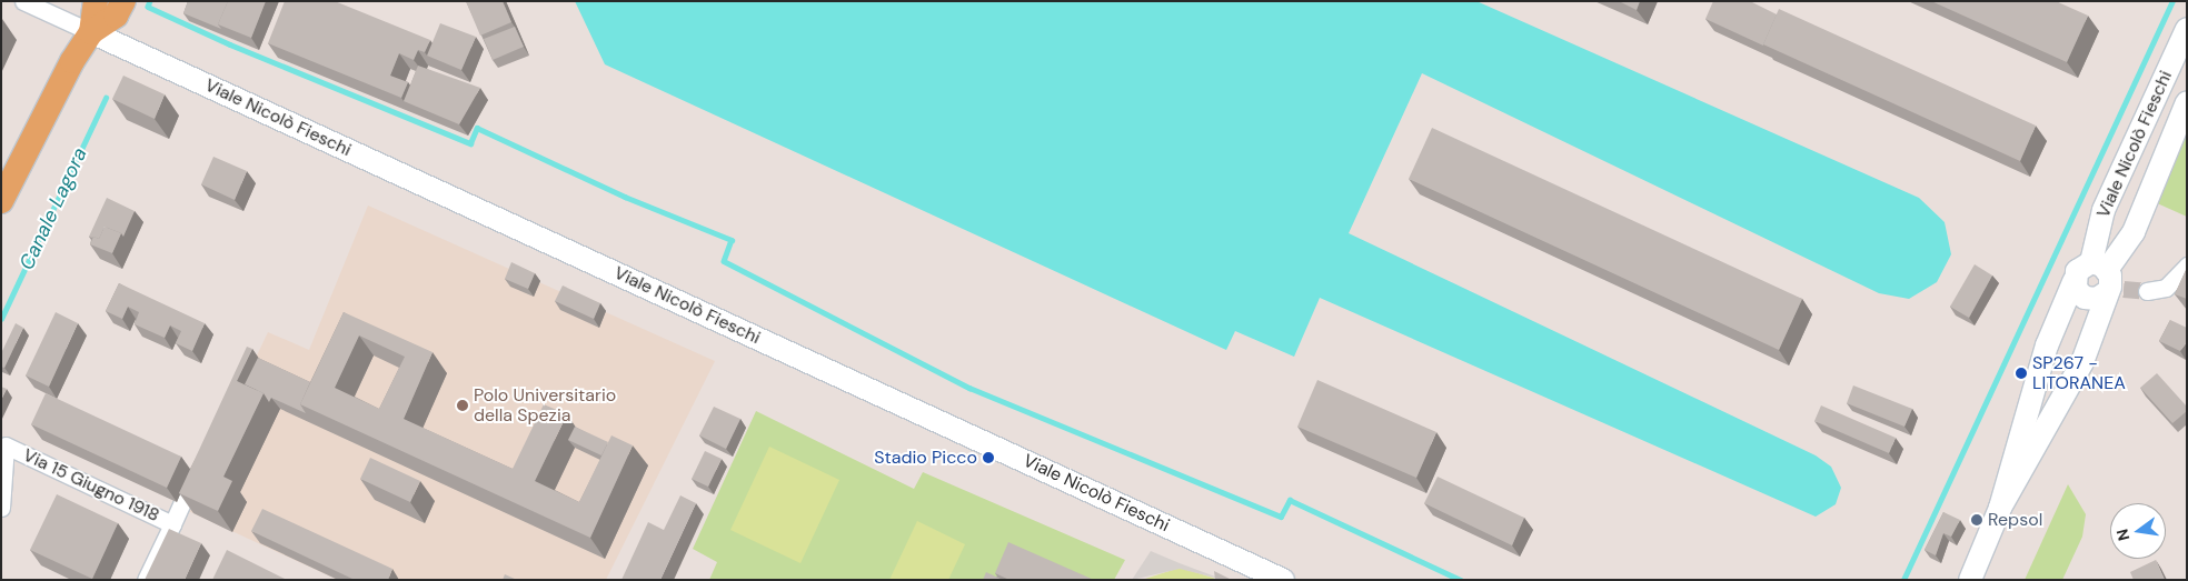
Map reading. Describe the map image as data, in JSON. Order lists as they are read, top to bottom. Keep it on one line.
{"streets":{"main road":["Viale Nicolò Fieschi"],"street":["Via 15 Giugno 1918"]},"water":["Canale Lagora"],"places":["SP267 - LITORANEA","Polo Universitario della Spezia","Stadio Picco","Repsol"],"north":"left"}
